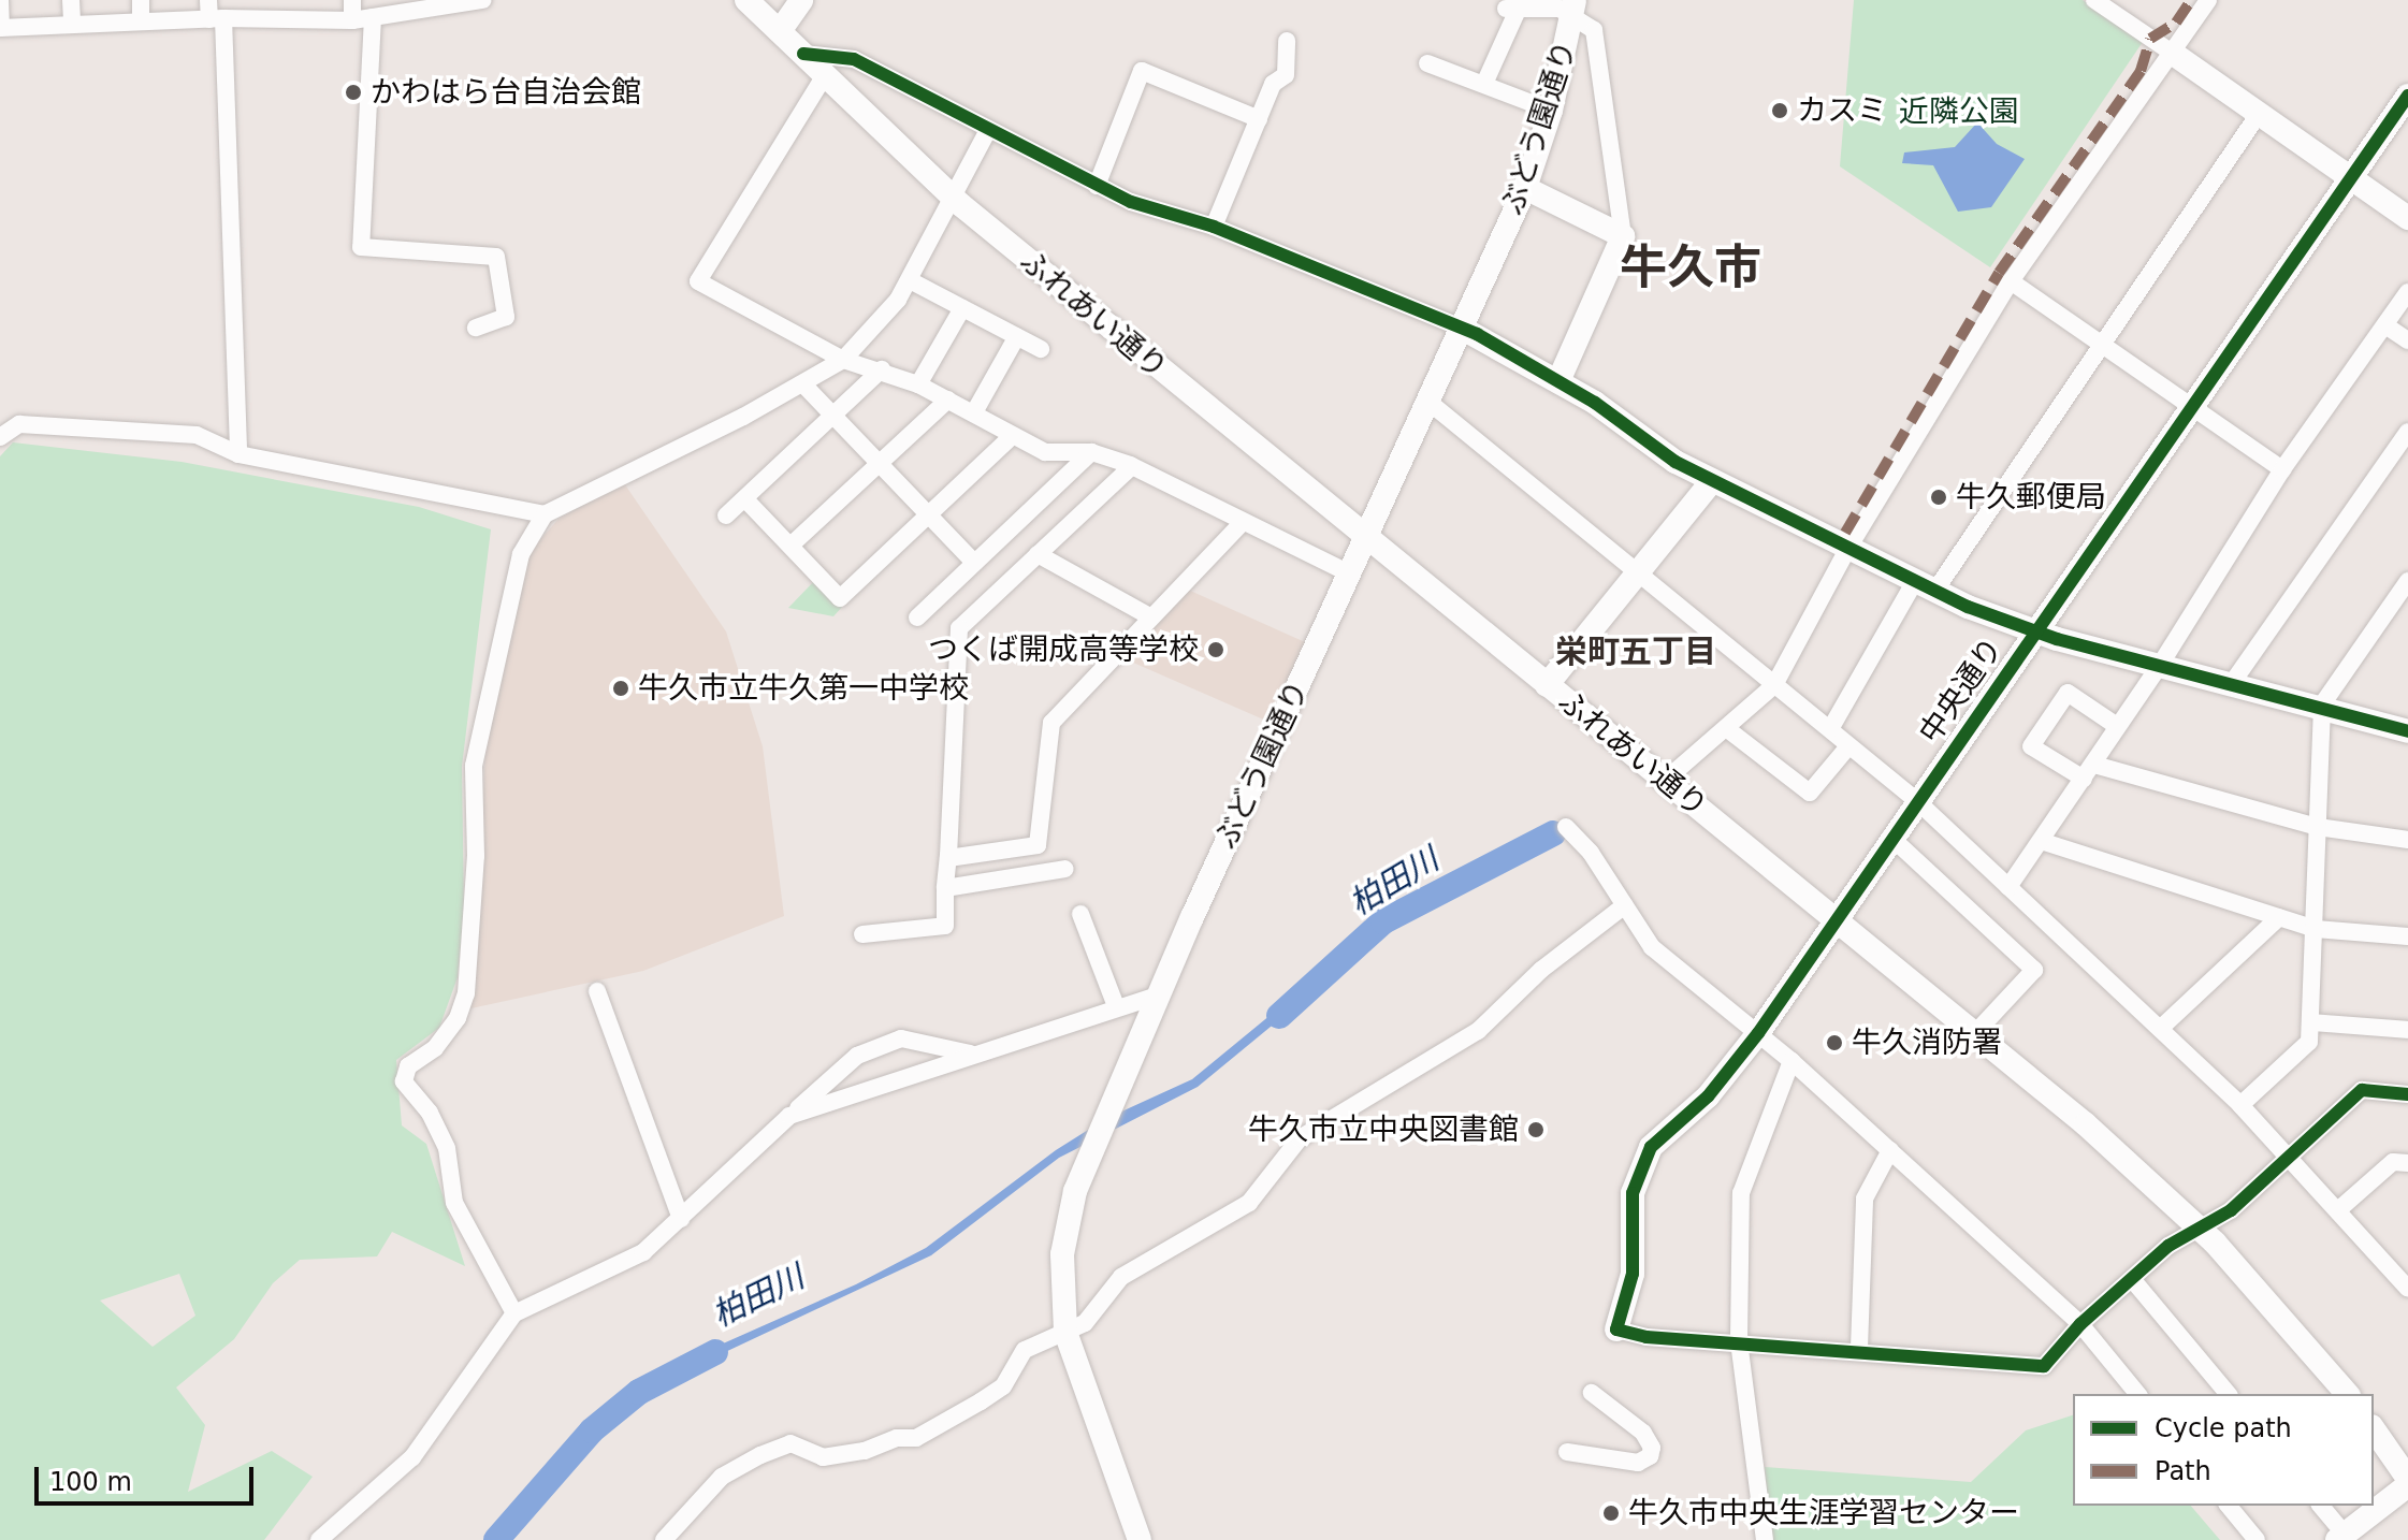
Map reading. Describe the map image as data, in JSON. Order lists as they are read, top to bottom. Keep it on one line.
{"streets":{"street":["ぶどう園通り","ふれあい通り","中央通り"]},"crossings":[["ぶどう園通り","ふれあい通り"],["ふれあい通り","中央通り"]],"districts":["牛久市","栄町五丁目"],"water":["柏田川"],"parks":["近隣公園"],"places":["かわはら台自治会館","カスミ","牛久郵便局","つくば開成高等学校","牛久市立牛久第一中学校","牛久消防署","牛久市立中央図書館","牛久市中央生涯学習センター"],"legend":["Cycle path","Path"],"scale_bar":"100 m"}
